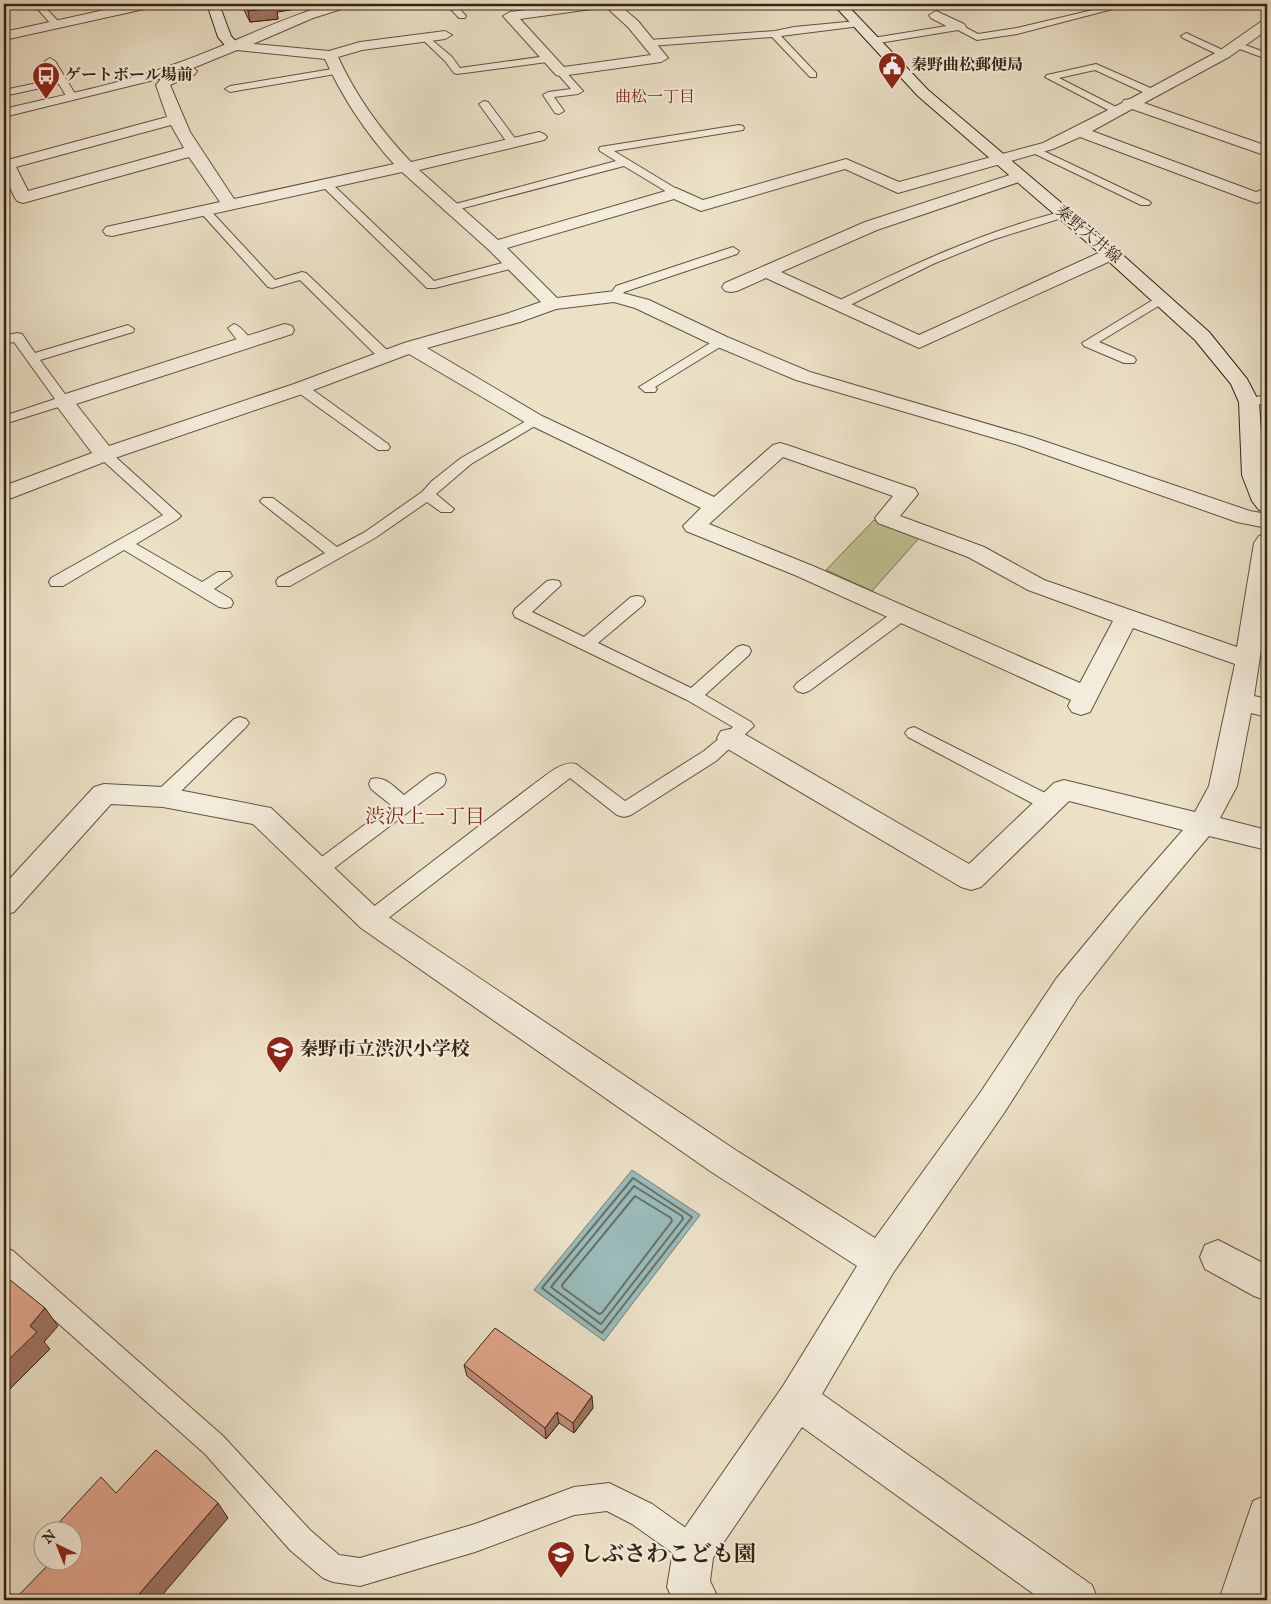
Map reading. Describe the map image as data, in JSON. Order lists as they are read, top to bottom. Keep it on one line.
{"streets":{"street":["秦野大井線"]},"districts":["曲松一丁目","渋沢上一丁目"],"places":{"public building":["秦野曲松郵便局"],"bus stop":["ゲートボール場前"],"school or university":["秦野市立渋沢小学校","しぶさわこども園"]},"north":"top left"}
